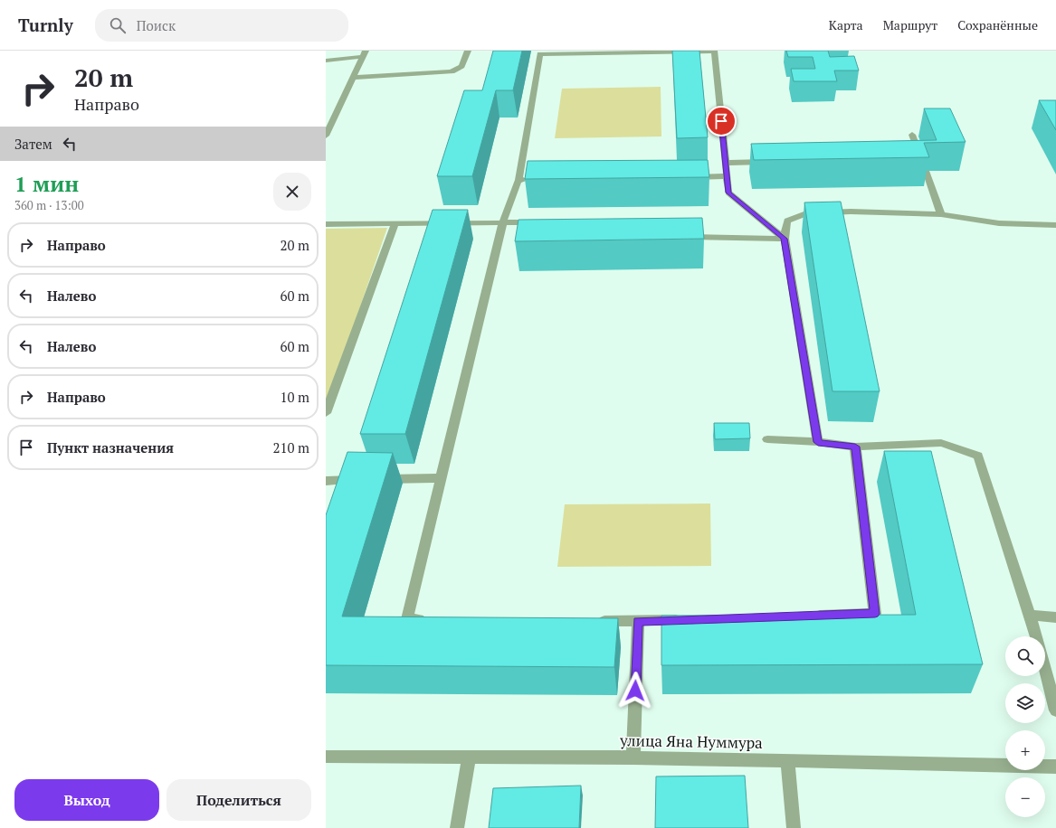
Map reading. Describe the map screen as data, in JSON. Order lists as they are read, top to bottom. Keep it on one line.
{"streets":{"street":["улица Яна Нуммура"]},"page":{"header":"Turnly","search":"Поиск","nav":["Карта","Маршрут","Сохранённые"],"turn":["20 m","Направо"],"then":"Затем","heading":["1 мин","360 m · 13:00"],"list":[{"name":"Направо","value":"20 m"},{"name":"Налево","value":"60 m"},{"name":"Налево","value":"60 m"},{"name":"Направо","value":"10 m"},{"name":"Пункт назначения","value":"210 m"}],"map_buttons":["+","−"],"buttons":["Выход","Поделиться"]}}
